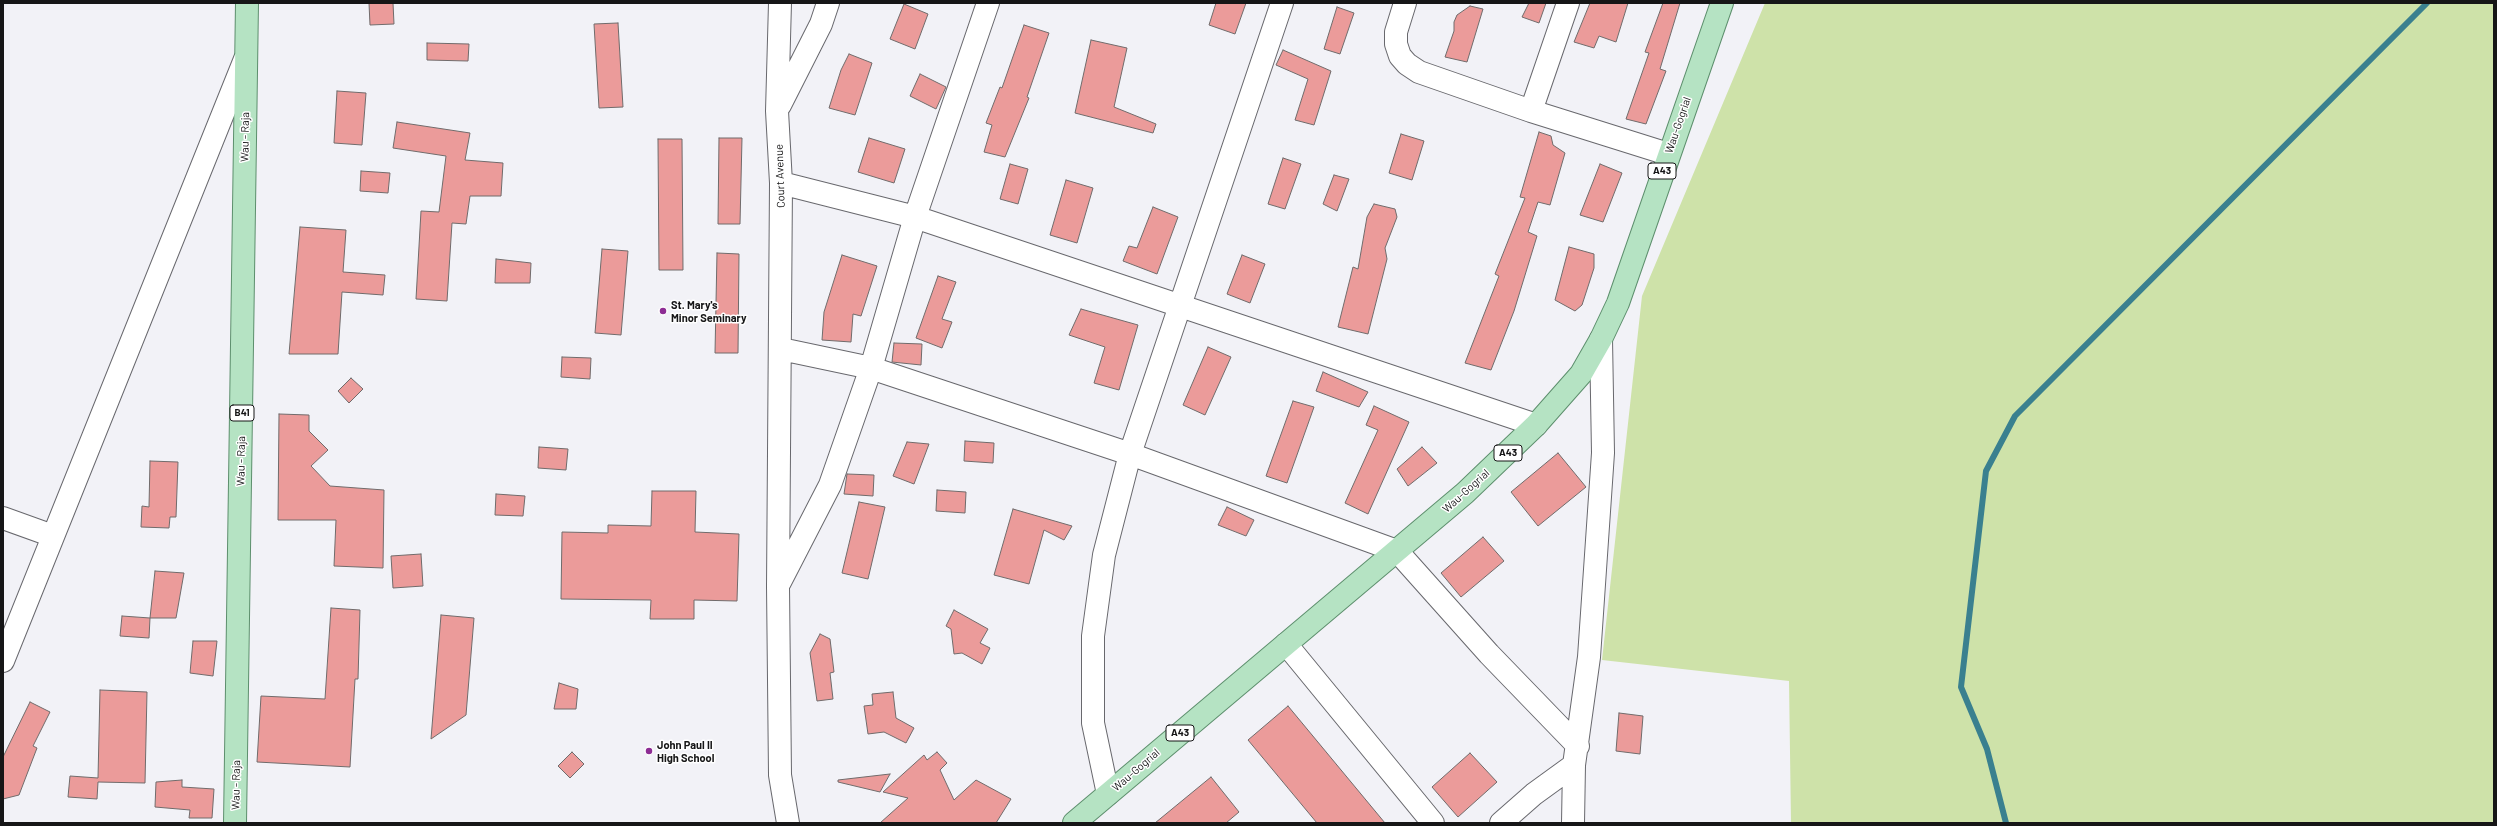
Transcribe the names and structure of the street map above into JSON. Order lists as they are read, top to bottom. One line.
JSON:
{"streets":{"main road":["Wau-Gogrial","Wau - Raja","A43","B41"],"street":["Court Avenue"]},"places":["St. Mary's Minor Seminary","John Paul II High School"]}
